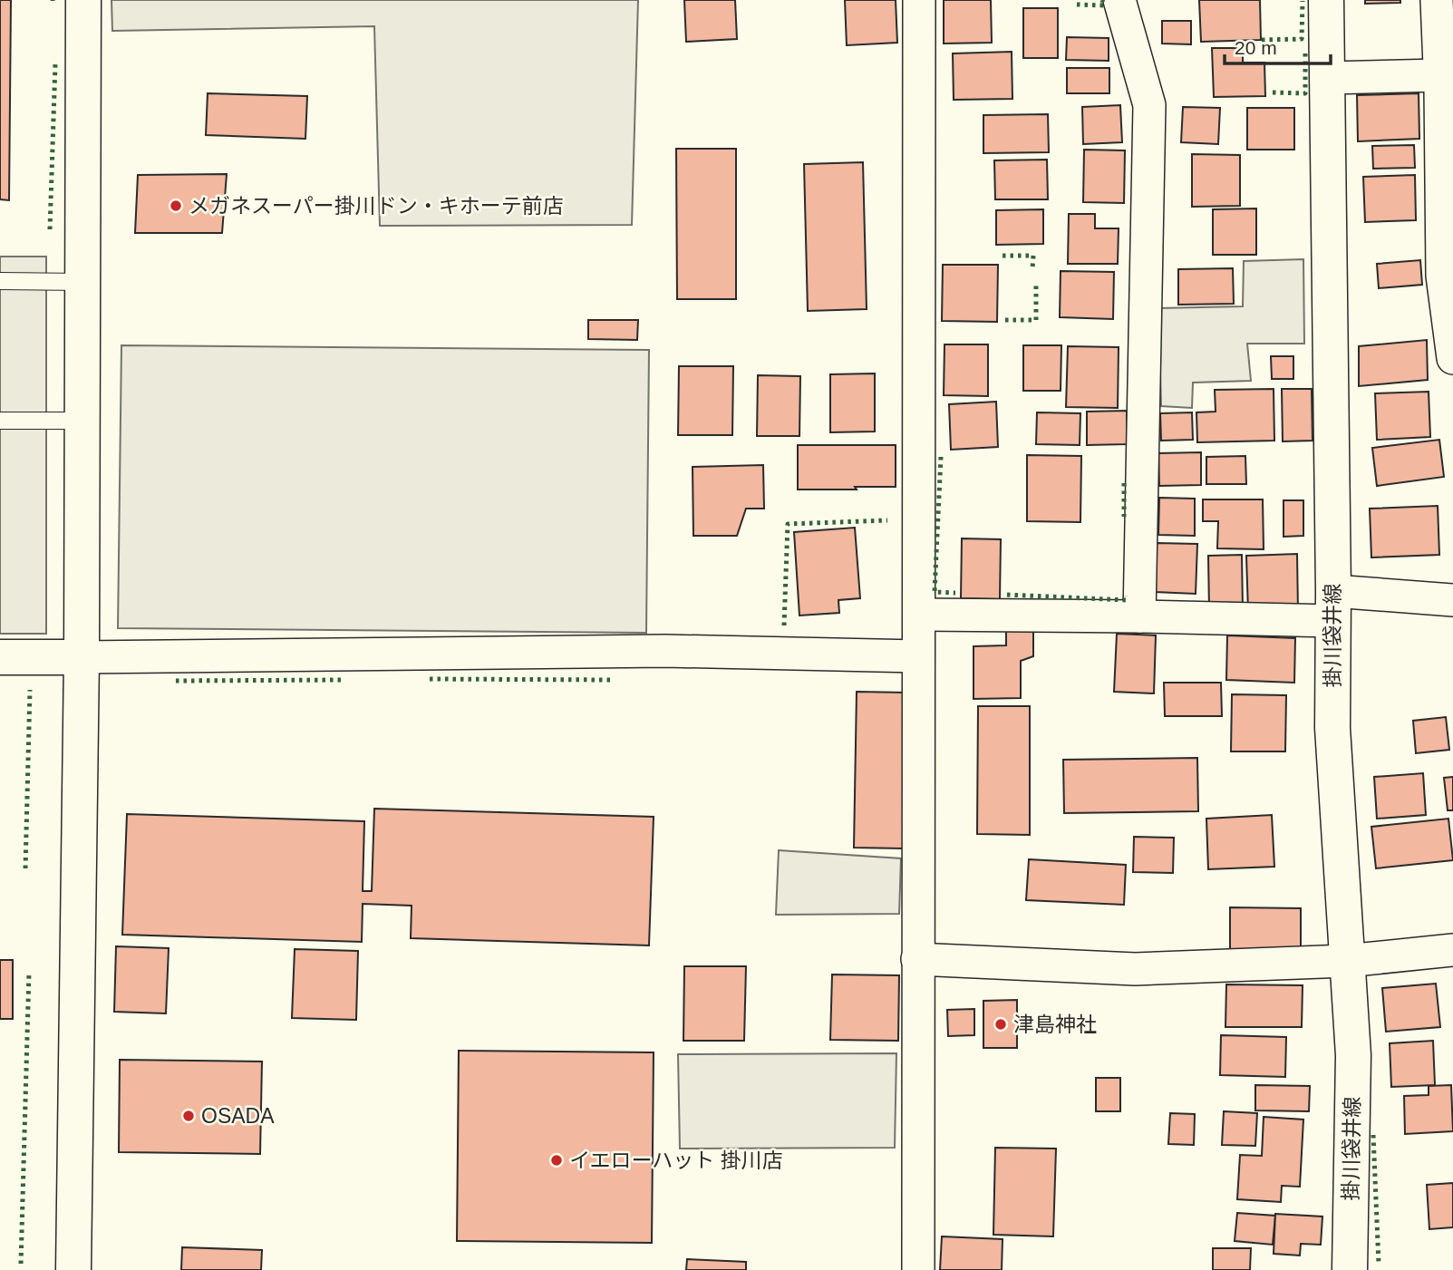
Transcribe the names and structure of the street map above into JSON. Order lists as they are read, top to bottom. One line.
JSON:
{"streets":{"street":["掛川袋井線"]},"places":["メガネスーパー掛川ドン・キホーテ前店","津島神社","OSADA","イエローハット 掛川店"],"scale_bar":"20 m"}
